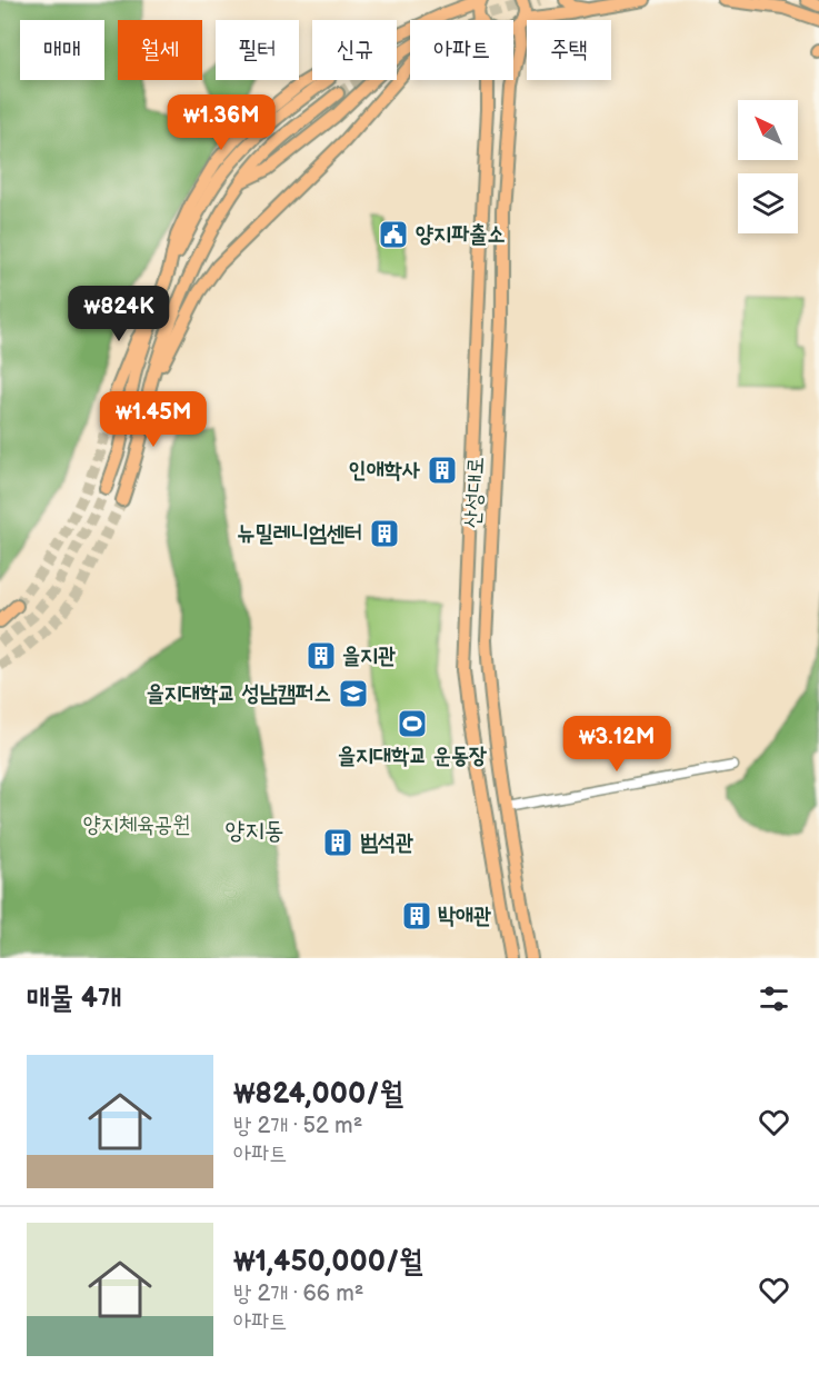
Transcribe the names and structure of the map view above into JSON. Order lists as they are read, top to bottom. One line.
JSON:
{"streets":{"main road":["산성대로"]},"districts":["양지동"],"parks":["양지체육공원"],"places":{"public building":["양지파출소"],"building":["인애학사","뉴밀레니엄센터","을지관","범석관","박애관"],"school or university":["을지대학교 성남캠퍼스"],"sports":["을지대학교 운동장"]},"north":"top left","page":{"chip":["매매","월세","필터","신규","아파트","주택"],"price":["₩1.36M","₩824K","₩1.45M","₩3.12M"],"heading":"매물 4개","list":[{"name":"₩824,000/월","note":"방 2개 · 52 m² · 아파트"},{"name":"₩1,450,000/월","note":"방 2개 · 66 m² · 아파트"}]}}
